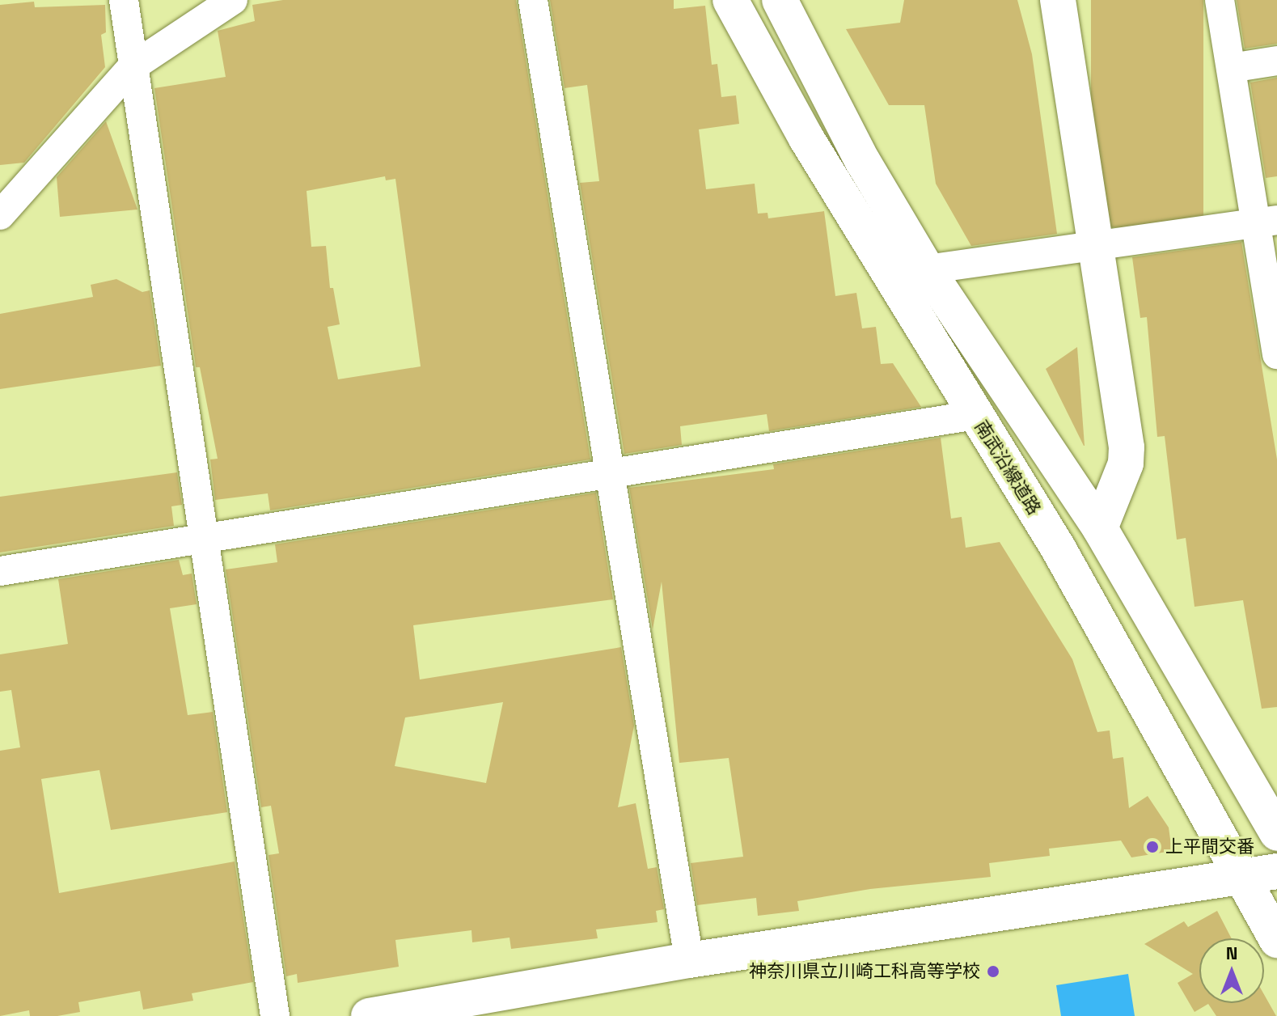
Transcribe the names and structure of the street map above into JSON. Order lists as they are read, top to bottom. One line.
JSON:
{"streets":{"street":["南武沿線道路"]},"places":["上平間交番","神奈川県立川崎工科高等学校"],"north":"top"}
